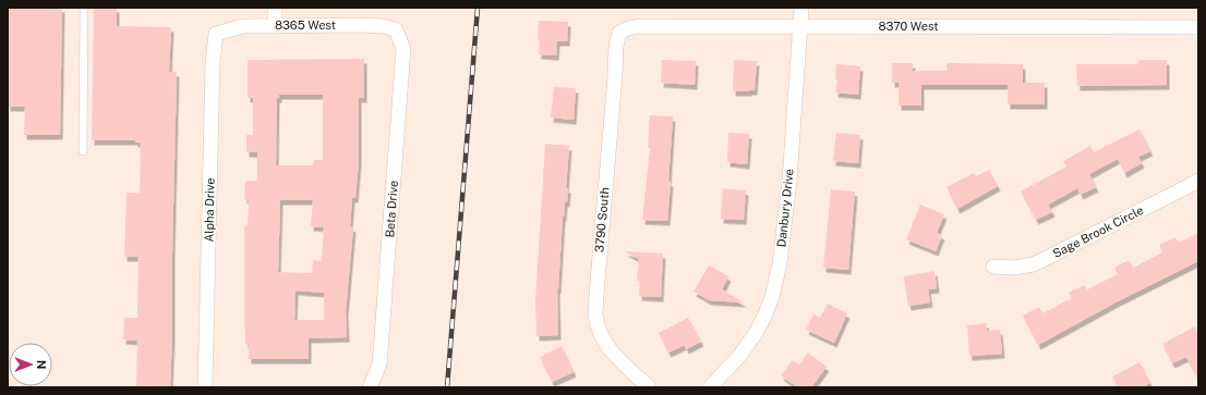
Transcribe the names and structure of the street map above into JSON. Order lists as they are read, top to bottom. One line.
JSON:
{"streets":{"street":["8365 West","8370 West","Danbury Drive","Beta Drive","Alpha Drive","3790 South","Sage Brook Circle"]},"crossings":[["8365 West","Beta Drive"],["8365 West","Alpha Drive"],["8370 West","Danbury Drive"],["8370 West","3790 South"]],"north":"right"}
